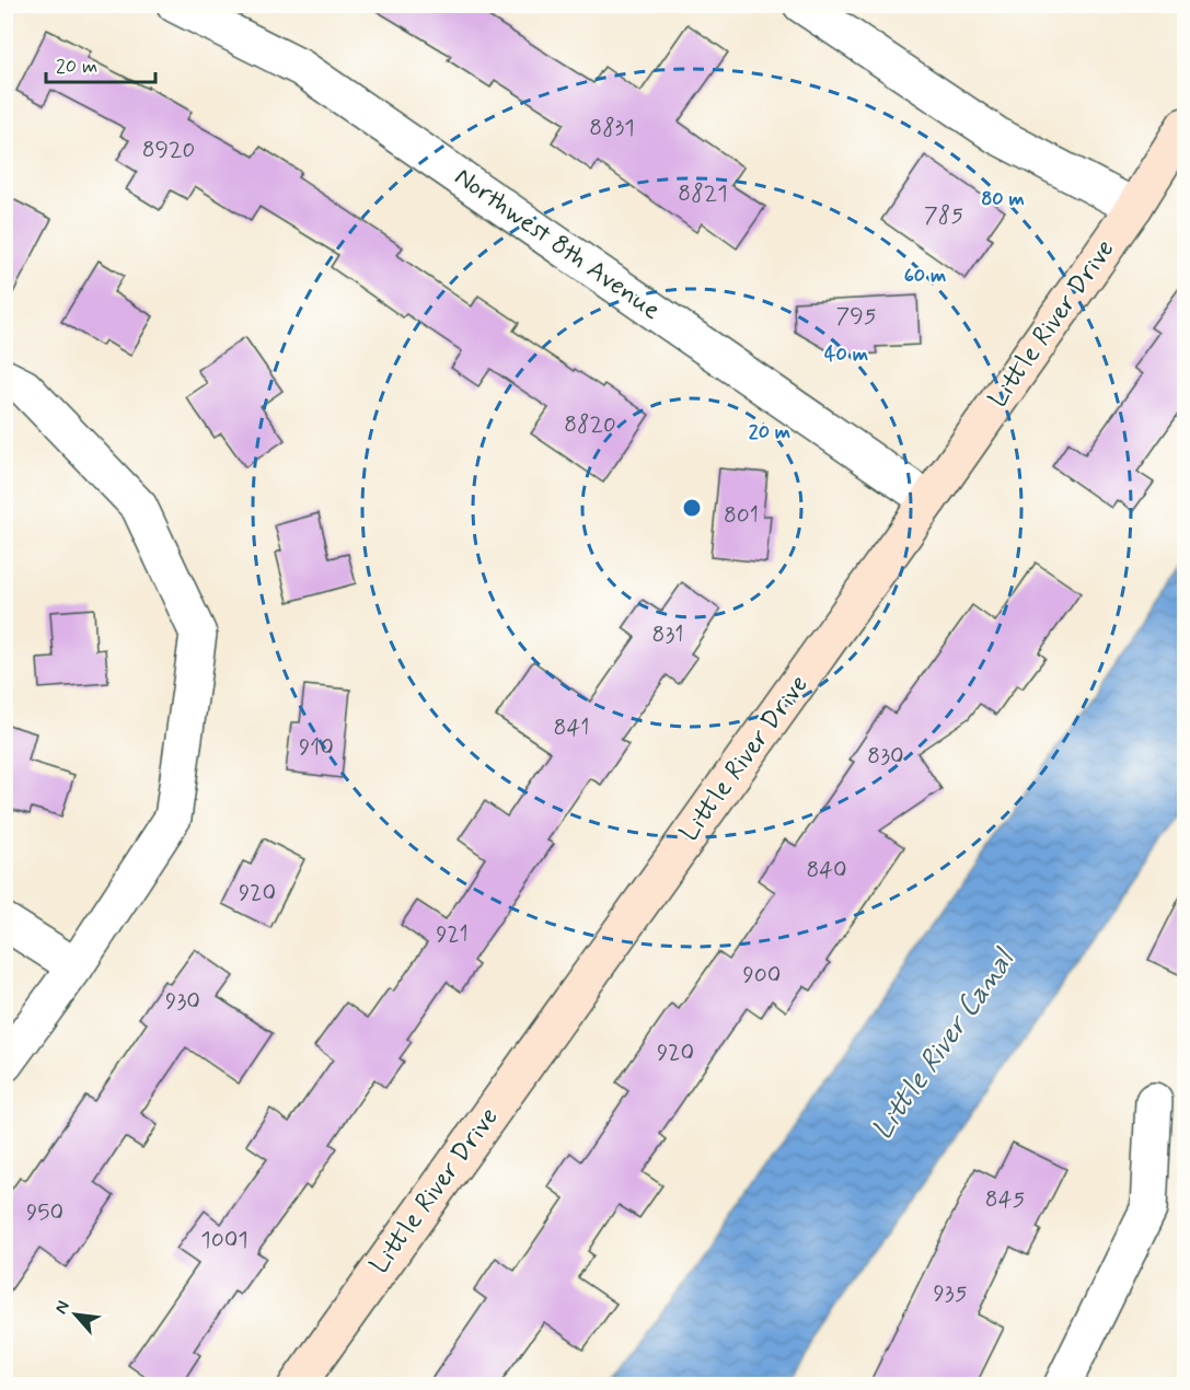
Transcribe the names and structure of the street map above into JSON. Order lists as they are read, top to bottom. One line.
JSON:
{"streets":{"street":["Northwest 8th Avenue","Little River Drive"]},"crossings":[["Northwest 8th Avenue","Little River Drive"]],"water":["Little River Canal"],"house_numbers":["8831","8920","8821","785","795","8820","801","831","841","910","830","840","920","921","900","930","920","845","950","1001","935"],"scale_bar":"20 m","north":"top left","rings":["80 m","60 m","40 m","20 m"]}
